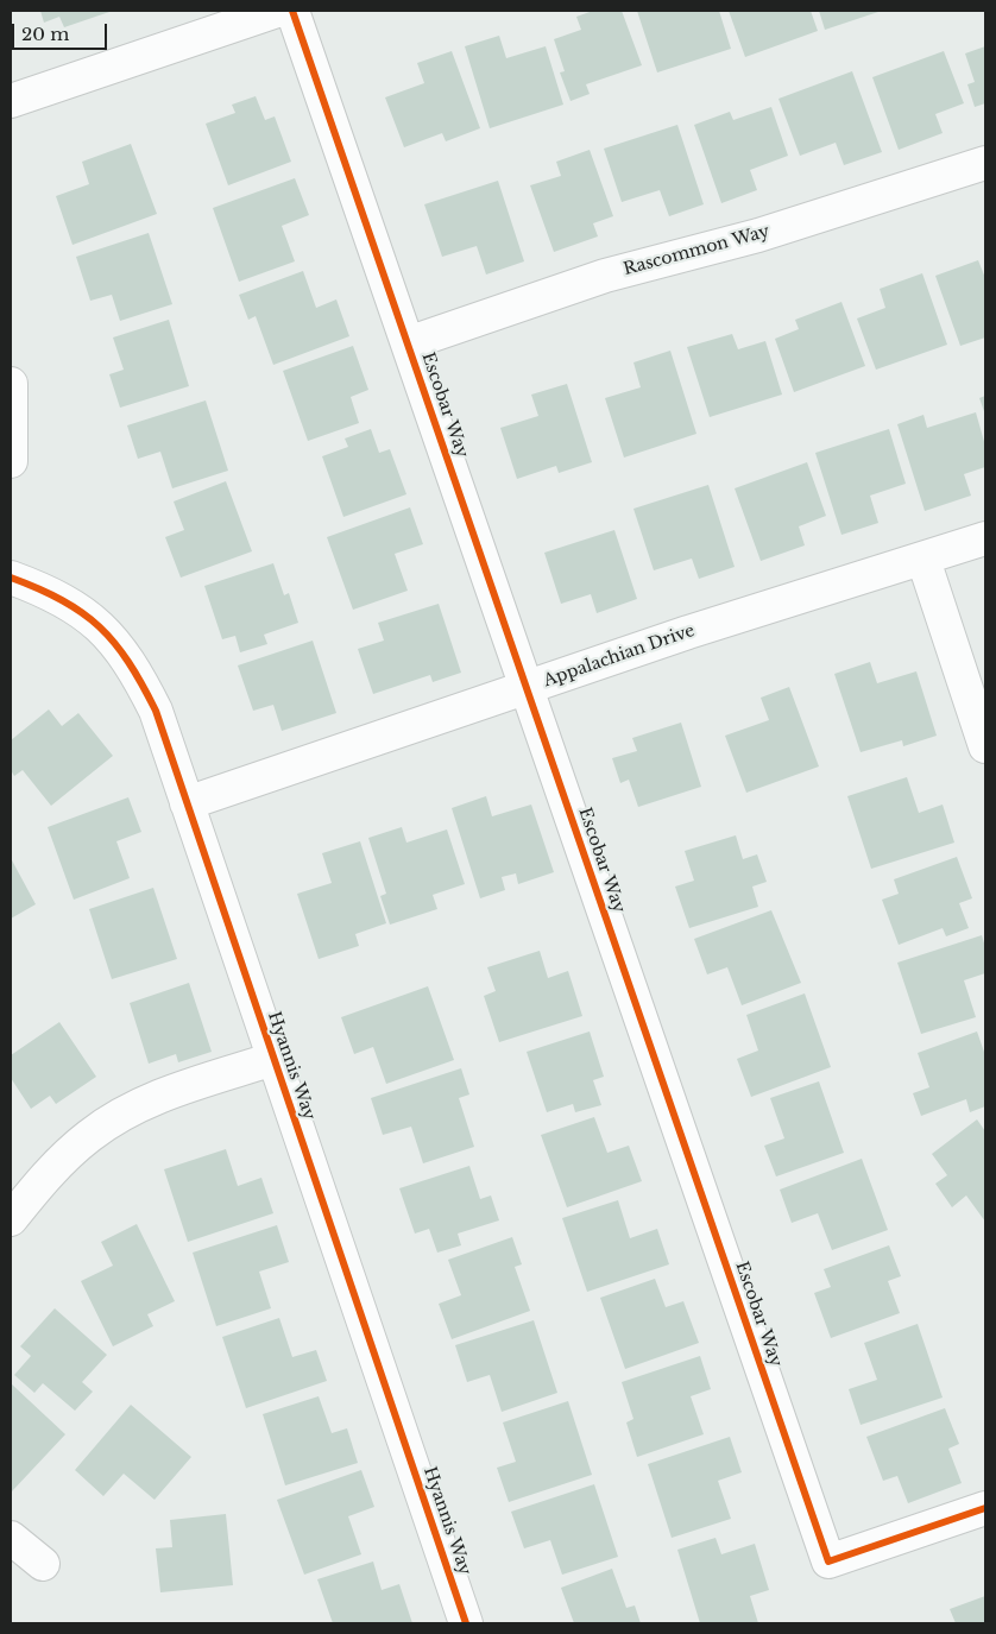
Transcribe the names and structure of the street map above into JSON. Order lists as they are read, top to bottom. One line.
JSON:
{"streets":{"street":["Rascommon Way","Escobar Way","Appalachian Drive","Hyannis Way"]},"crossings":[["Rascommon Way","Escobar Way"],["Escobar Way","Appalachian Drive"],["Appalachian Drive","Hyannis Way"]],"scale_bar":"20 m"}
